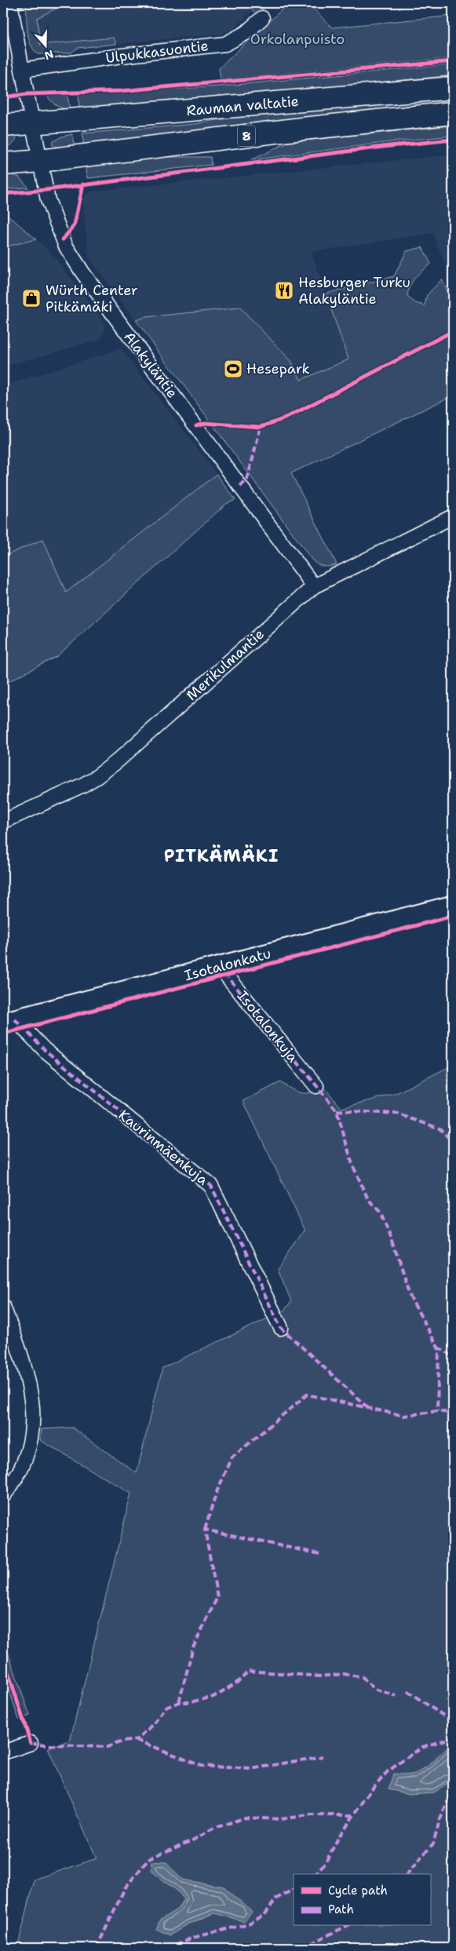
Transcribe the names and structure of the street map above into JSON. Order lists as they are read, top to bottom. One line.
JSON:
{"streets":{"highway":["Rauman valtatie","8"],"street":["Ulpukkasuontie","Alakyläntie","Merikulmantie","Isotalonkatu","Isotalonkuja","Kaurinmäenkuja"]},"crossings":[["Ulpukkasuontie","Alakyläntie"],["Rauman valtatie","8"],["Rauman valtatie","Alakyläntie"],["8","Alakyläntie"],["Alakyläntie","Merikulmantie"],["Isotalonkatu","Isotalonkuja"],["Isotalonkatu","Kaurinmäenkuja"]],"districts":["PITKÄMÄKI"],"parks":["Orkolanpuisto"],"places":{"restaurant":["Hesburger Turku Alakyläntie"],"shop":["Würth Center Pitkämäki"],"sports":["Hesepark"]},"legend":["Cycle path","Path"],"north":"bottom"}
